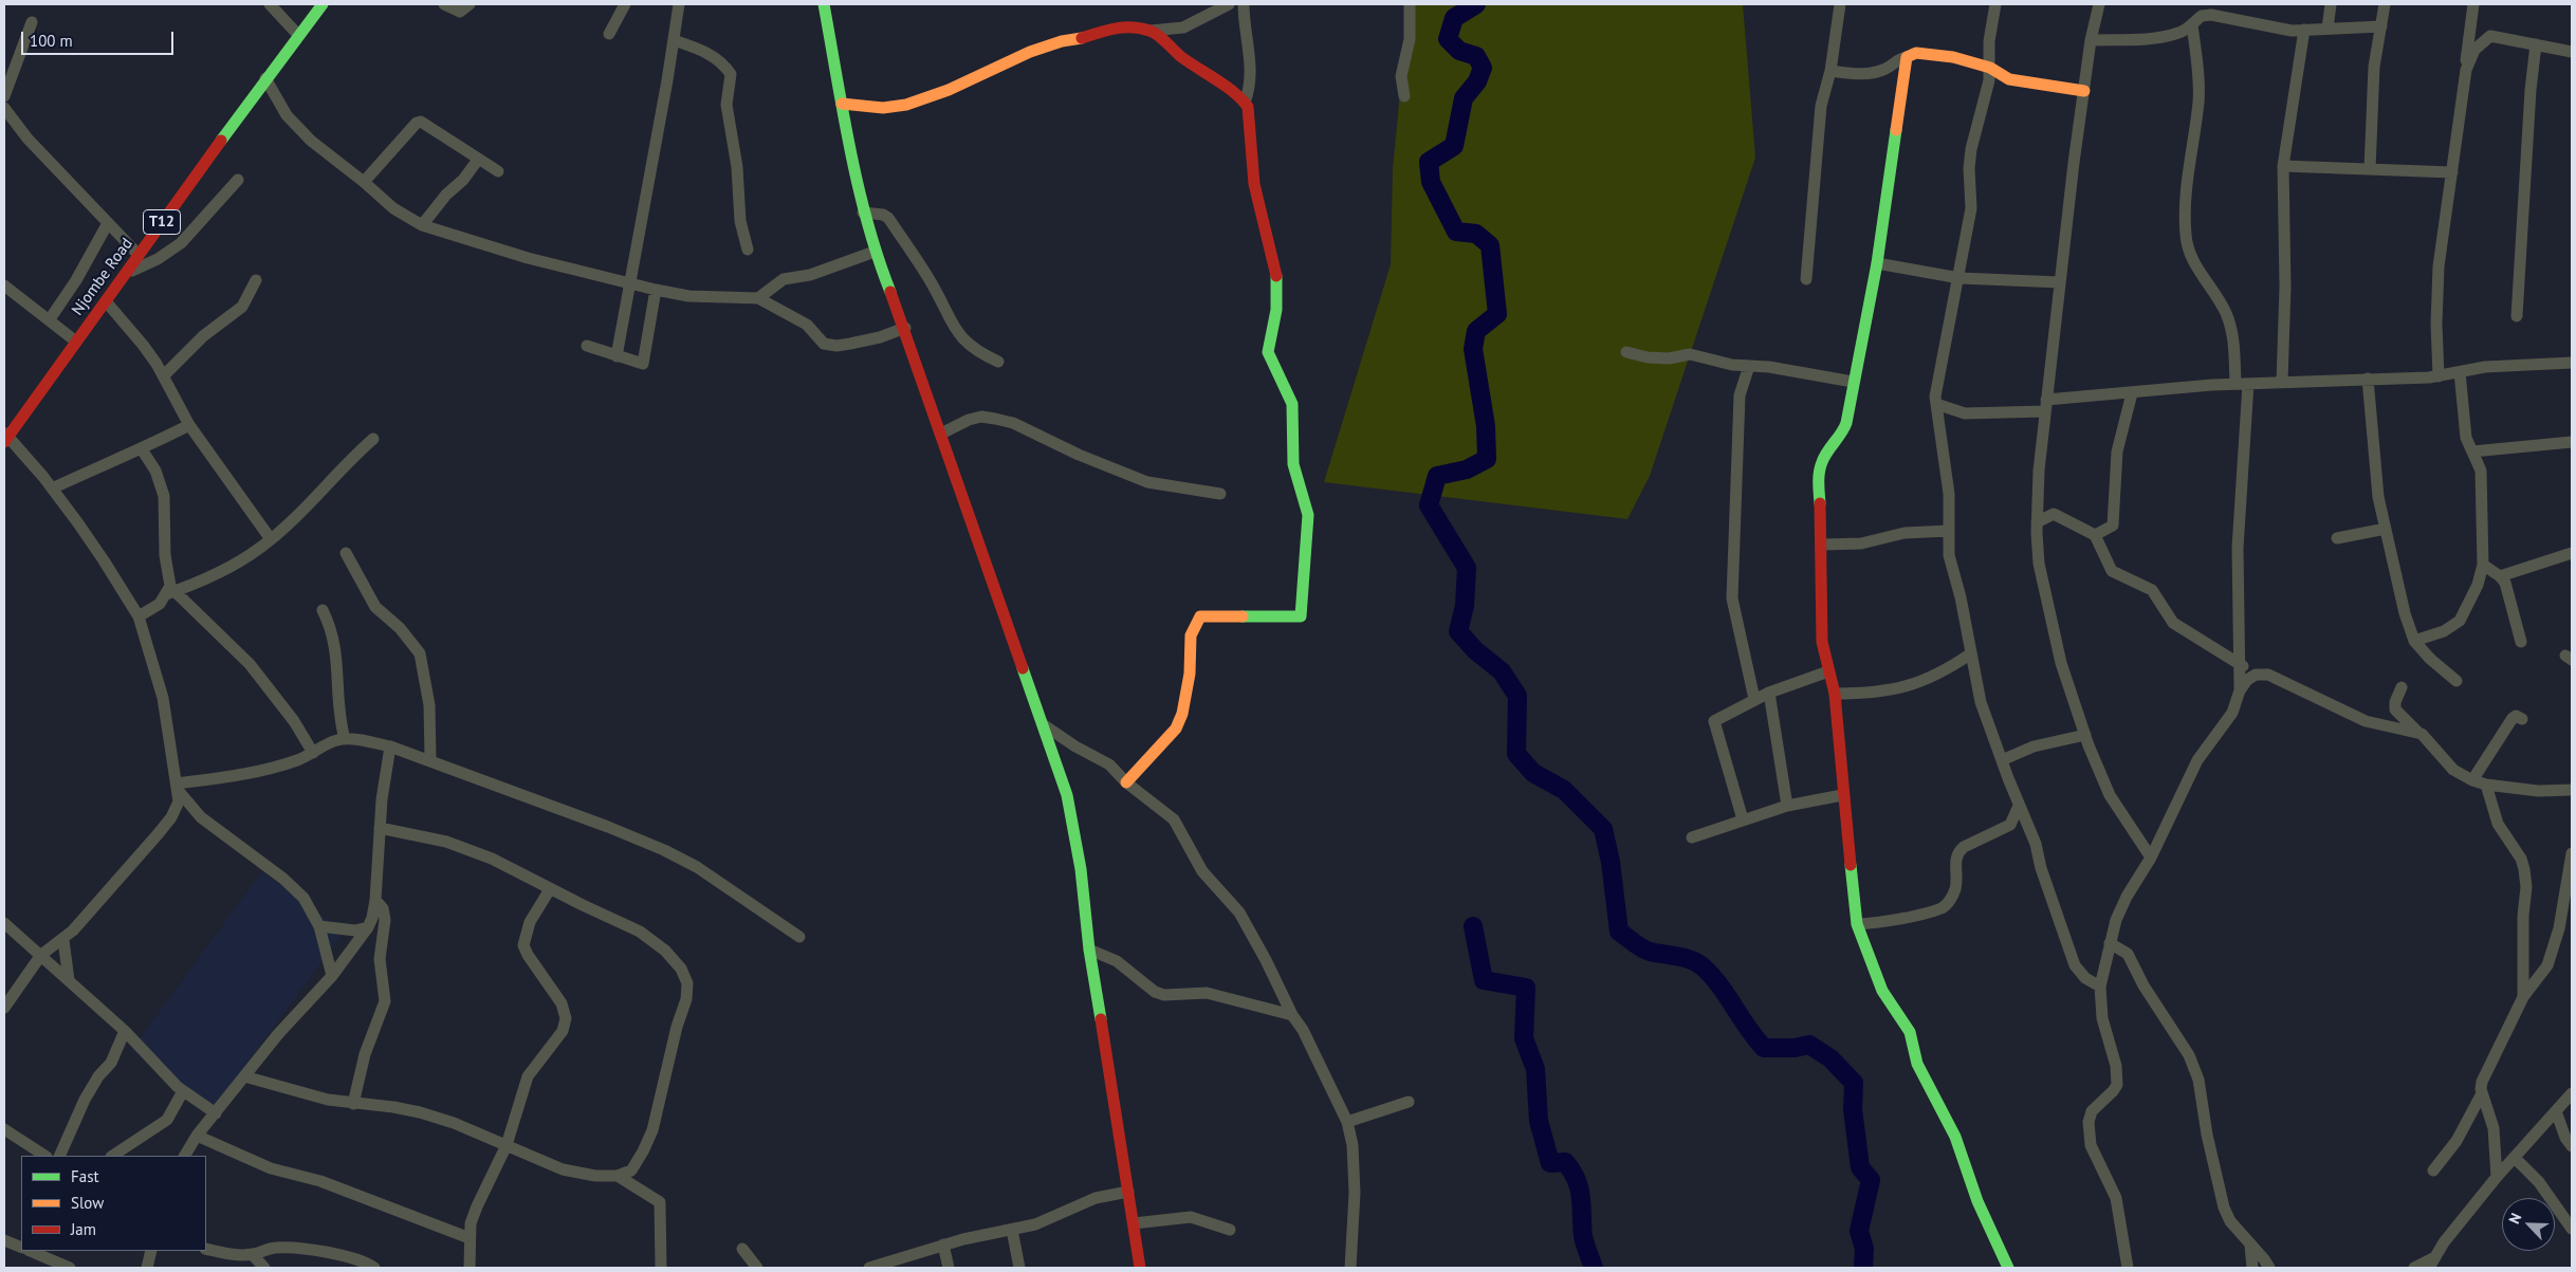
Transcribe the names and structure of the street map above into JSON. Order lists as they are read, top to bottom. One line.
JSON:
{"streets":{"main road":["T12","Njombe Road"]},"legend":["Fast","Slow","Jam"],"scale_bar":"100 m","north":"top left"}
